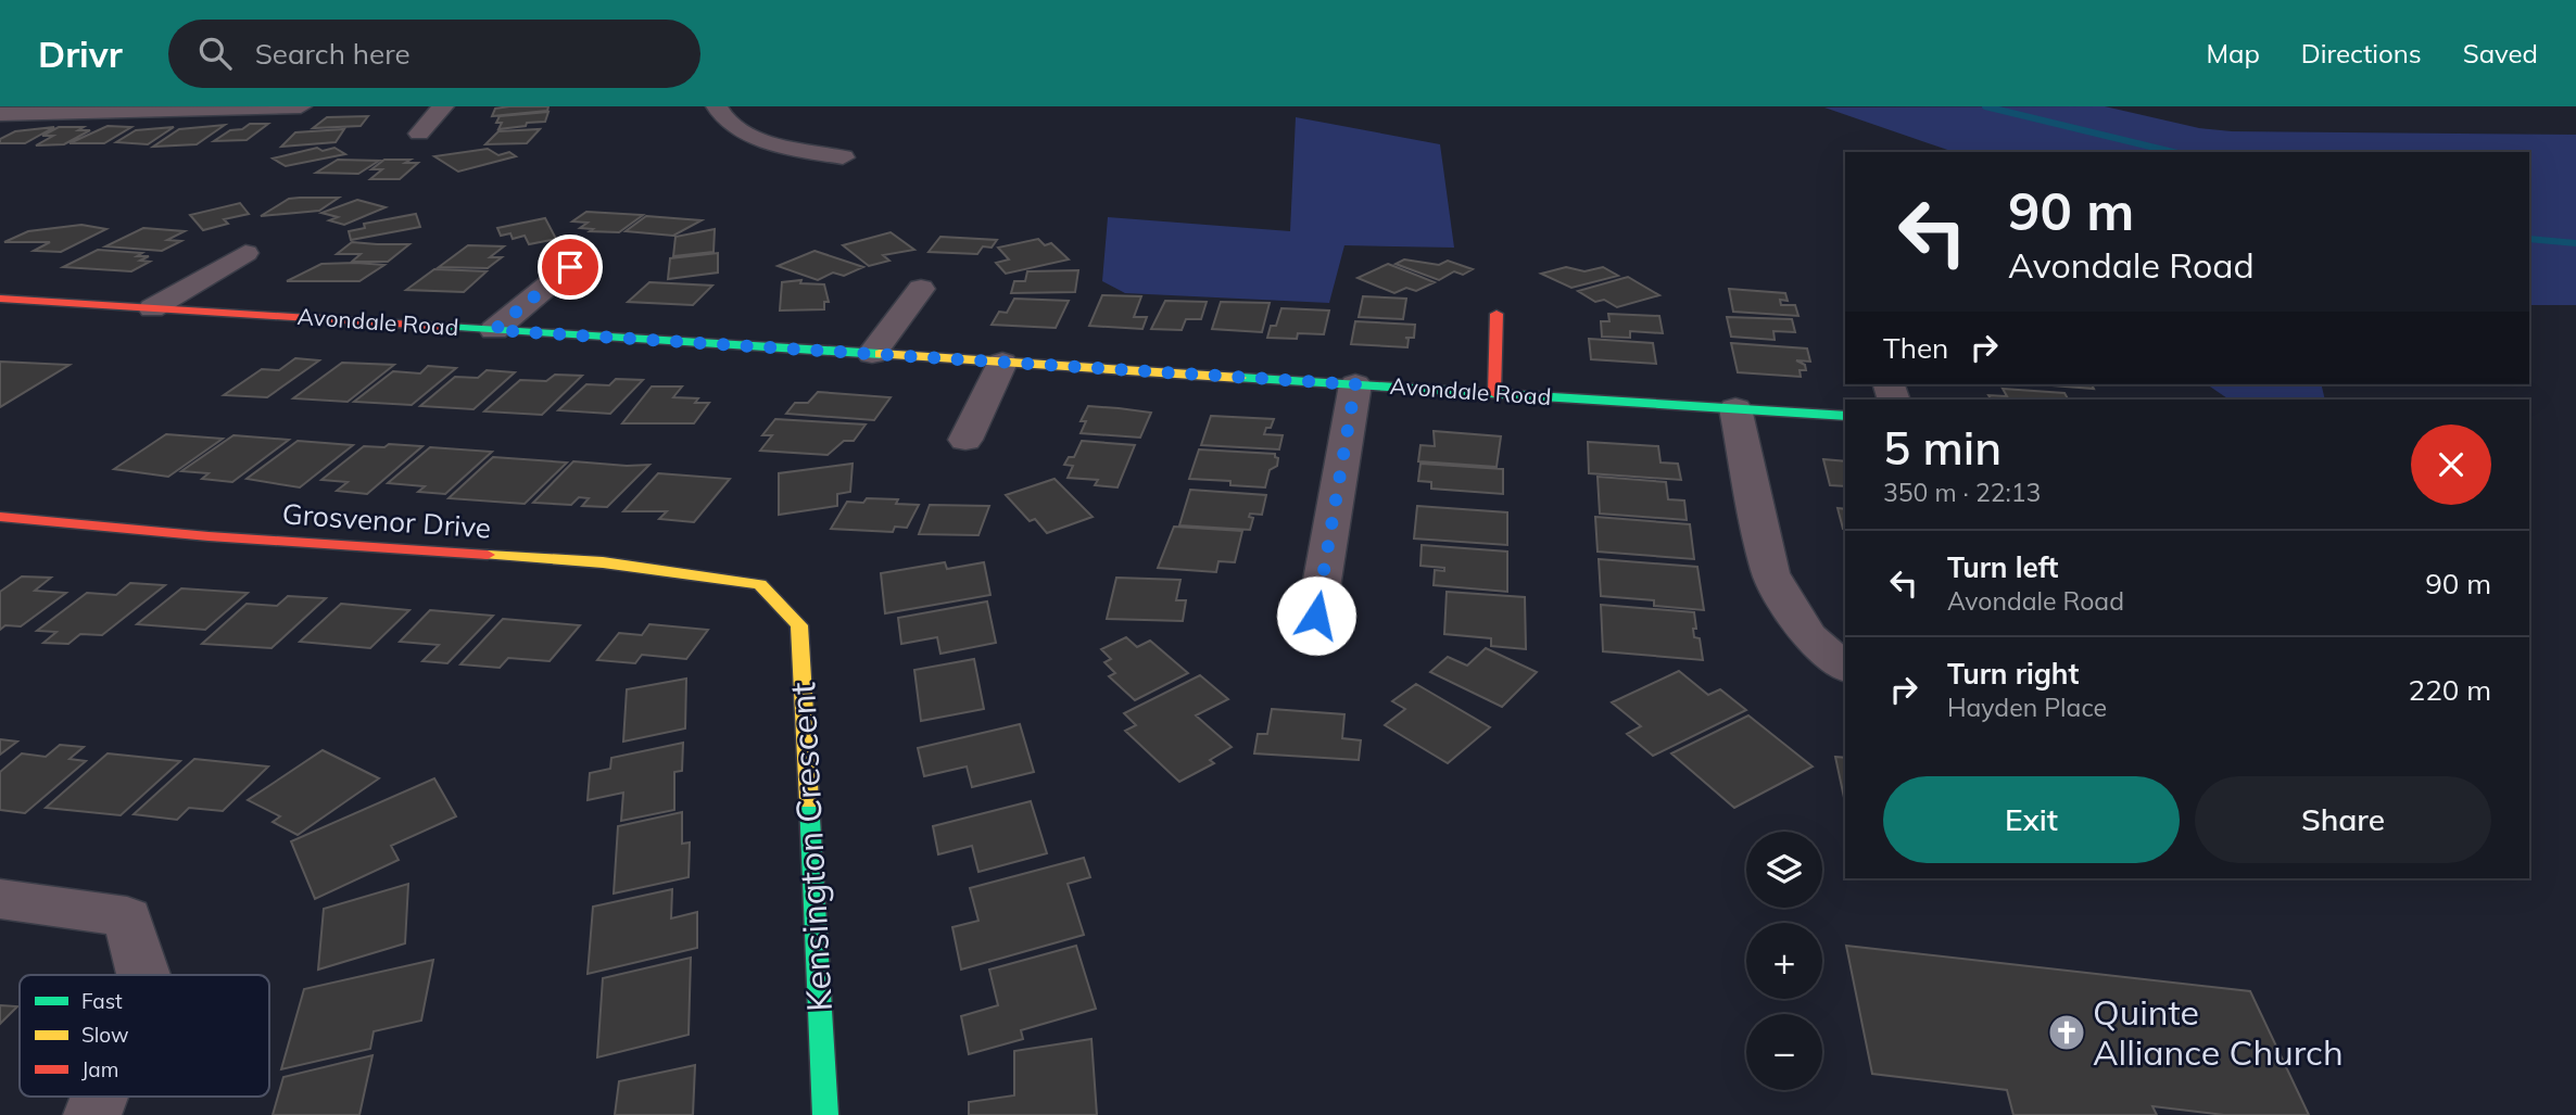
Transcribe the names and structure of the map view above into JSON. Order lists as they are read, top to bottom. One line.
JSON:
{"streets":{"street":["Avondale Road","Grosvenor Drive","Kensington Crescent"]},"crossings":[["Grosvenor Drive","Kensington Crescent"]],"places":{"church":["Quinte Alliance Church"]},"legend":["Fast","Slow","Jam"],"page":{"header":"Drivr","search":"Search here","nav":["Map","Directions","Saved"],"turn":["90 m","Avondale Road"],"then":"Then","heading":["5 min","350 m · 22:13"],"list":[{"name":"Turn left","note":"Avondale Road","value":"90 m"},{"name":"Turn right","note":"Hayden Place","value":"220 m"}],"buttons":["Exit","Share"],"map_buttons":["+","−"]}}
